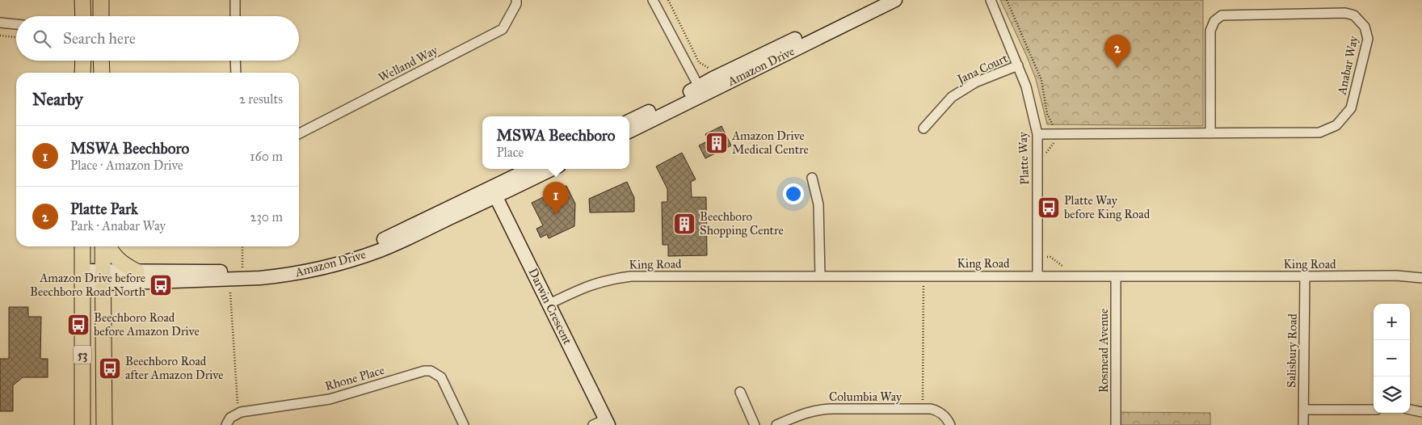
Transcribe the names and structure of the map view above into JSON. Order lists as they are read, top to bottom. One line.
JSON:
{"streets":{"main road":["53"],"street":["Welland Way","Anabar Way","Amazon Drive","Jana Court","Platte Way","King Road","Darwin Crescent","Rosmead Avenue","Salisbury Road","Rhone Place","Columbia Way"]},"crossings":[["Anabar Way","Platte Way"],["Amazon Drive","Darwin Crescent"],["Amazon Drive","53"],["Jana Court","Platte Way"],["Platte Way","King Road"],["King Road","Darwin Crescent"],["King Road","Rosmead Avenue"],["King Road","Salisbury Road"]],"places":{"building":["Amazon Drive Medical Centre","Beechboro Shopping Centre"],"bus stop":["Platte Way before King Road","Amazon Drive before Beechboro Road North","Beechboro Road before Amazon Drive","Beechboro Road after Amazon Drive"]},"page":{"search":"Search here","pins":["2","1"],"heading":["Nearby","2 results"],"popup":["MSWA Beechboro","Place"],"list":[{"mark":"1","name":"MSWA Beechboro","note":"Place · Amazon Drive","value":"160 m"},{"mark":"2","name":"Platte Park","note":"Park · Anabar Way","value":"230 m"}],"map_buttons":["+","−"]}}
